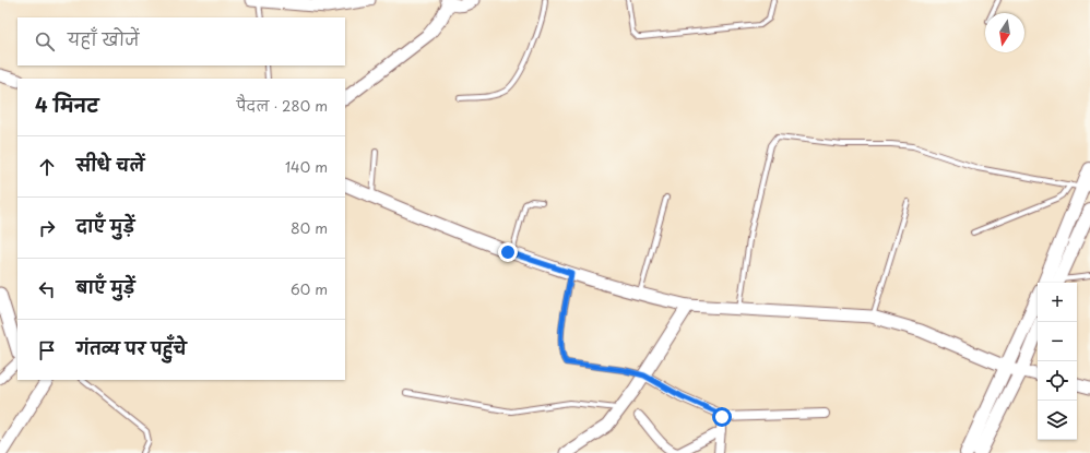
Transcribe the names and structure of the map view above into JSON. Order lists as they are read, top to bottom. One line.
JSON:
{"north":"bottom","page":{"search":"यहाँ खोजें","heading":["4 मिनट","पैदल · 280 m"],"list":[["सीधे चलें","140 m"],["दाएँ मुड़ें","80 m"],["बाएँ मुड़ें","60 m"],"गंतव्य पर पहुँचे"],"map_buttons":["+","−"]}}
